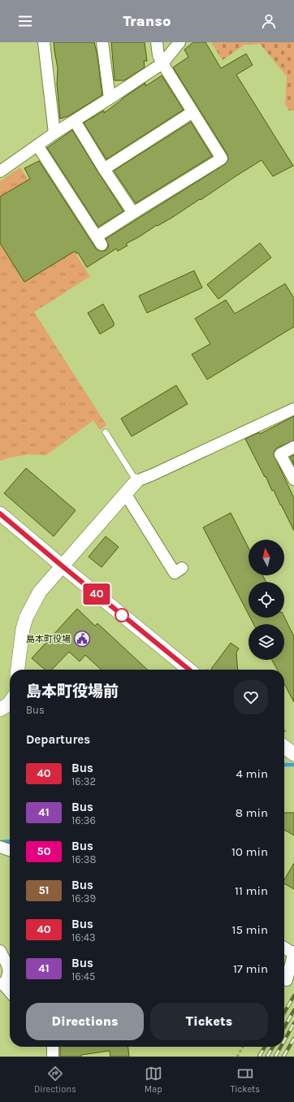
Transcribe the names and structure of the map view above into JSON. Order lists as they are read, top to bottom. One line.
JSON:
{"places":{"public building":["島本町役場"]},"lines":["bus line 40"],"north":"top","page":{"header":"Transo","on_map":"40","heading":[["島本町役場前","Bus"],"Departures"],"list":[{"mark":"40","name":"Bus","note":"16:32","value":"4 min"},{"mark":"41","name":"Bus","note":"16:36","value":"8 min"},{"mark":"50","name":"Bus","note":"16:38","value":"10 min"},{"mark":"51","name":"Bus","note":"16:39","value":"11 min"},{"mark":"40","name":"Bus","note":"16:43","value":"15 min"},{"mark":"41","name":"Bus","note":"16:45","value":"17 min"}],"buttons":["Directions","Tickets"],"tabs":["Directions","Map","Tickets"]}}
